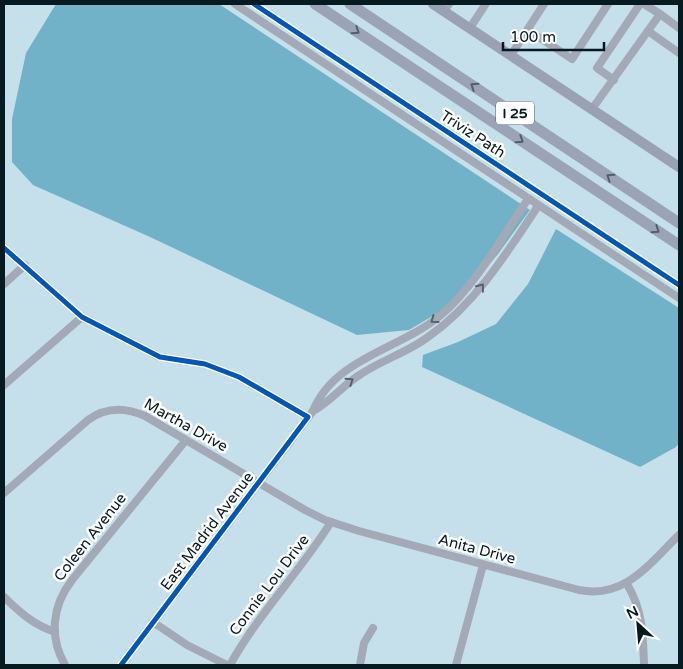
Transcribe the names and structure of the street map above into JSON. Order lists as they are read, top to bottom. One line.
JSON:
{"streets":{"highway":["I 25"],"street":["Martha Drive","East Madrid Avenue","Coleen Avenue","Anita Drive","Connie Lou Drive"],"cycle path":["Triviz Path"]},"crossings":[["Martha Drive","East Madrid Avenue"],["Martha Drive","Coleen Avenue"],["Martha Drive","Anita Drive"],["East Madrid Avenue","Anita Drive"],["Anita Drive","Connie Lou Drive"]],"scale_bar":"100 m","north":"top left"}
